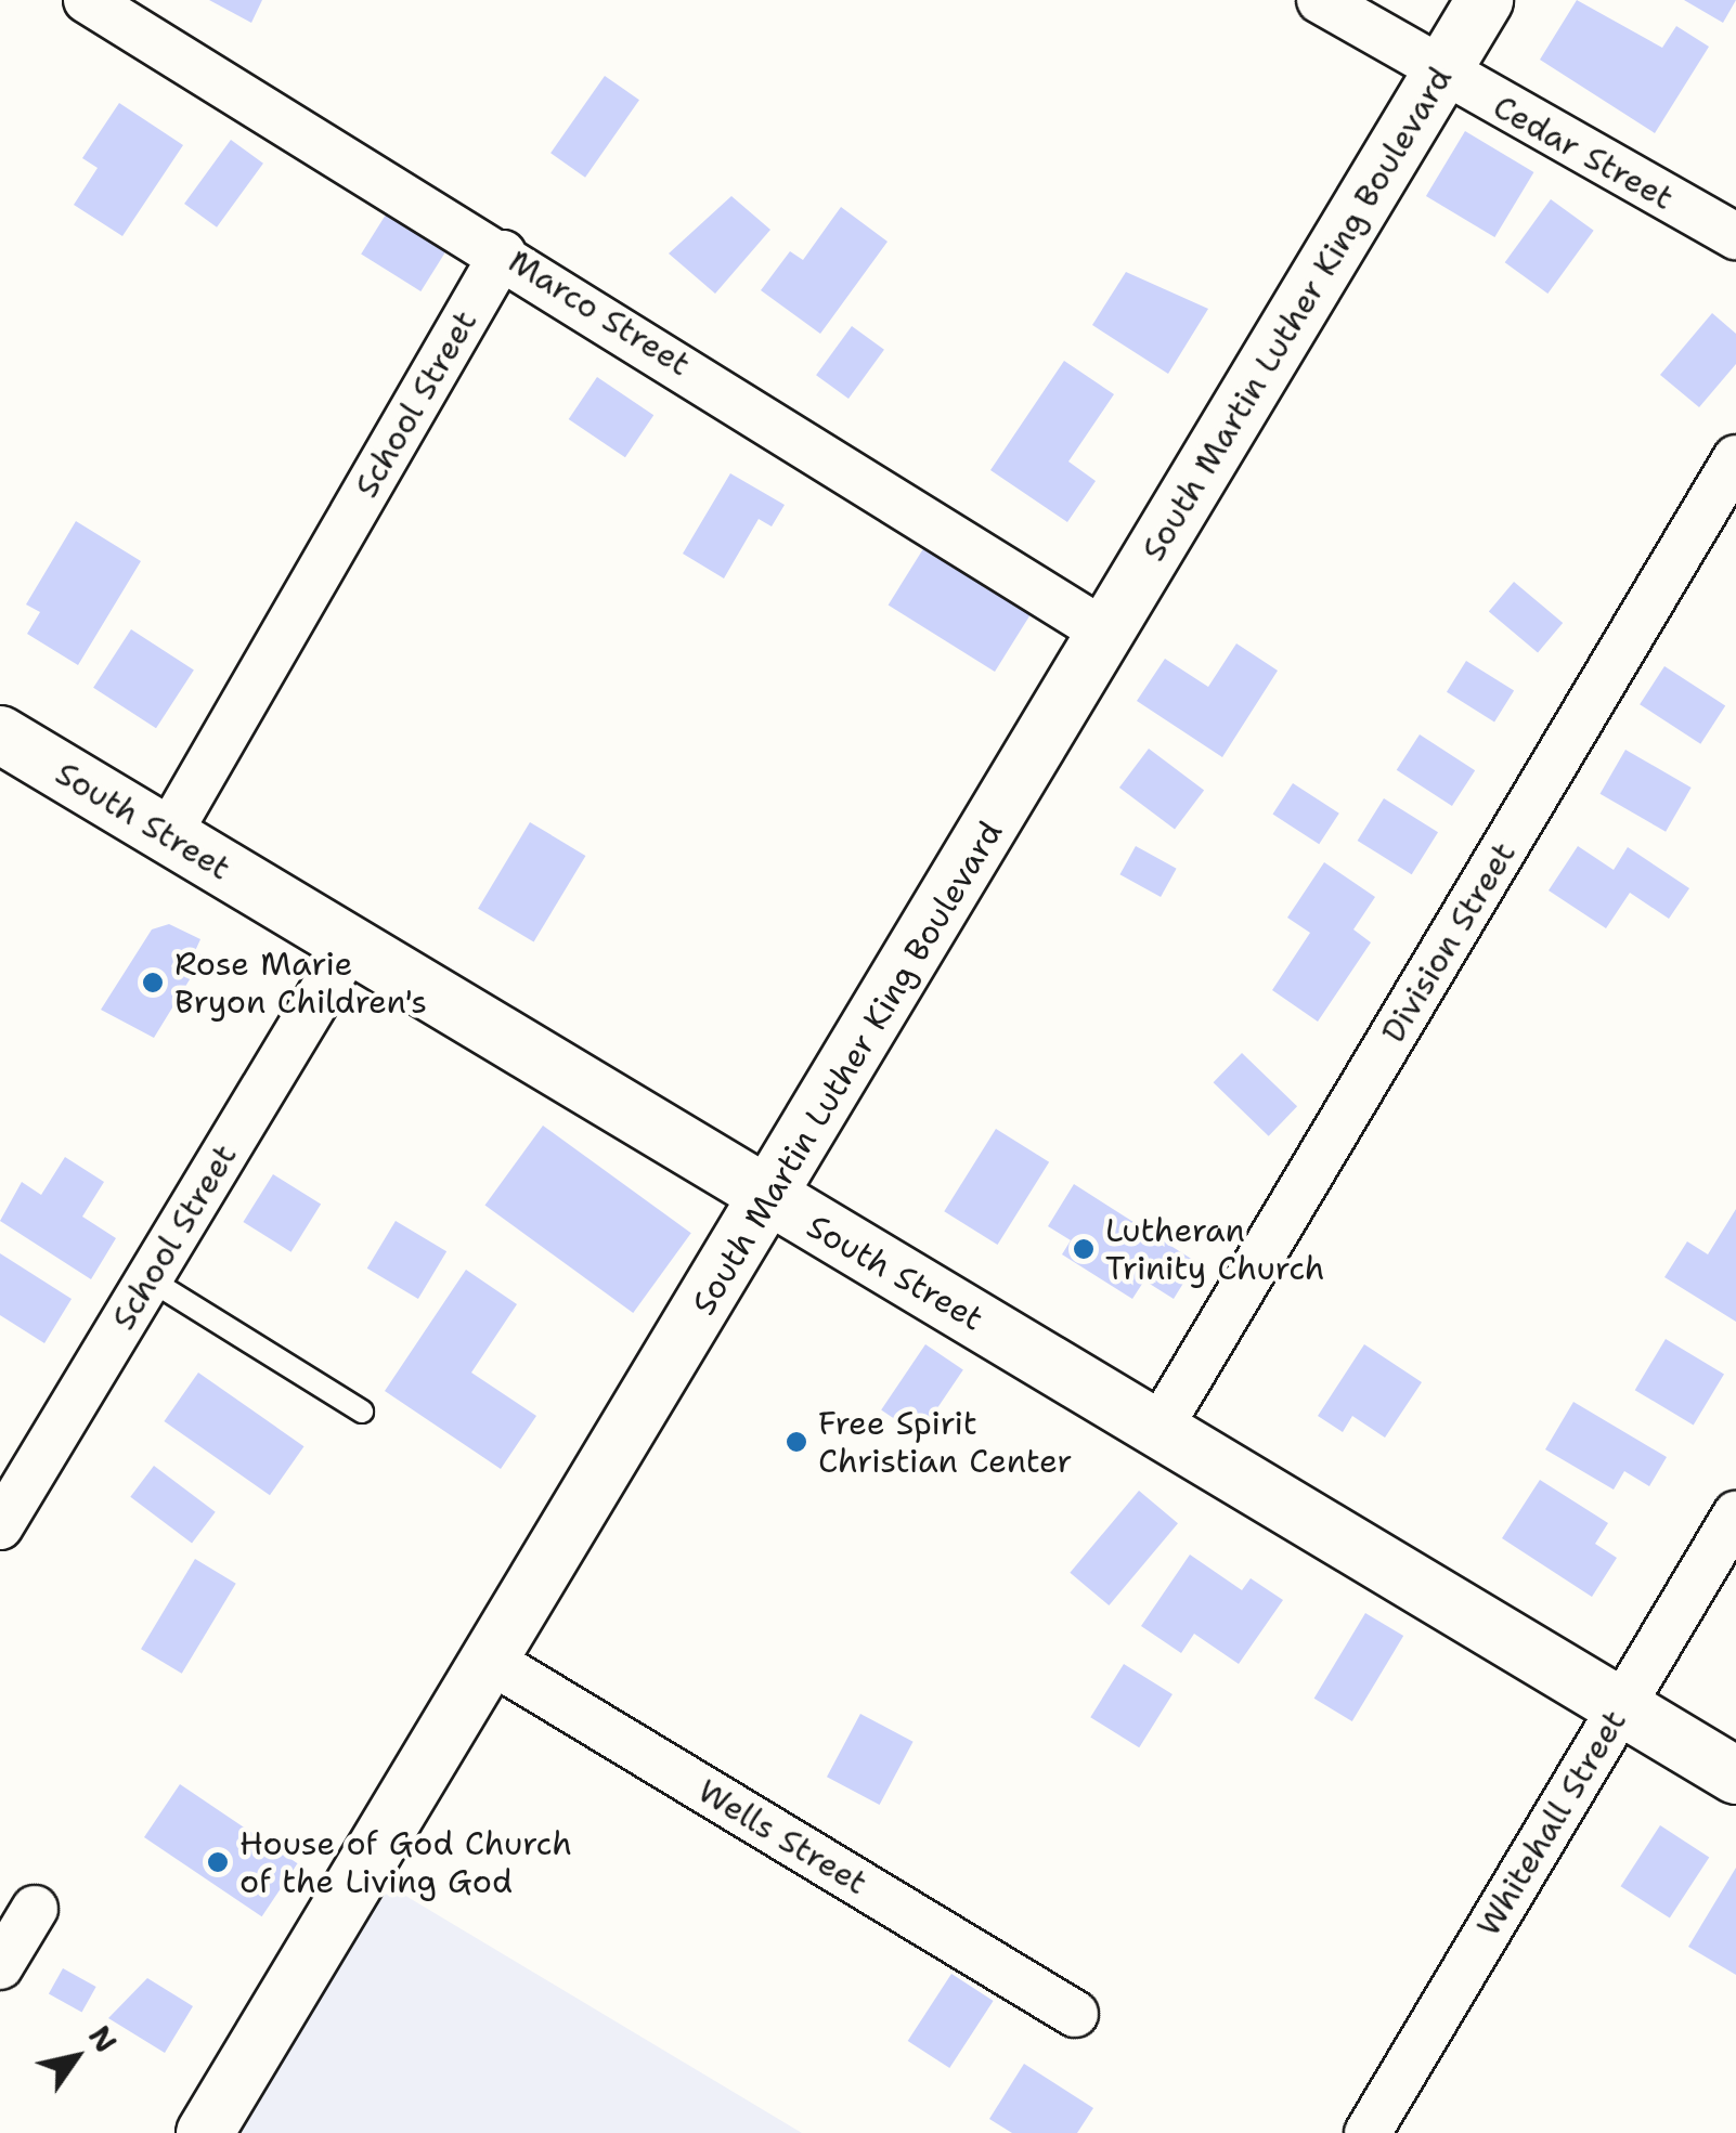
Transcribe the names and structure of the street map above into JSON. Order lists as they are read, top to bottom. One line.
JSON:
{"streets":{"street":["Cedar Street","Marco Street","South Martin Luther King Boulevard","School Street","South Street","Division Street","Whitehall Street","Wells Street"]},"crossings":[["Cedar Street","South Martin Luther King Boulevard"],["Marco Street","South Martin Luther King Boulevard"],["Marco Street","School Street"],["South Martin Luther King Boulevard","South Street"],["South Martin Luther King Boulevard","Wells Street"],["School Street","South Street"],["South Street","Division Street"],["South Street","Whitehall Street"]],"places":["Rose Marie Bryon Children's","Lutheran Trinity Church","Free Spirit Christian Center","House of God Church of the Living God"],"north":"top right"}
